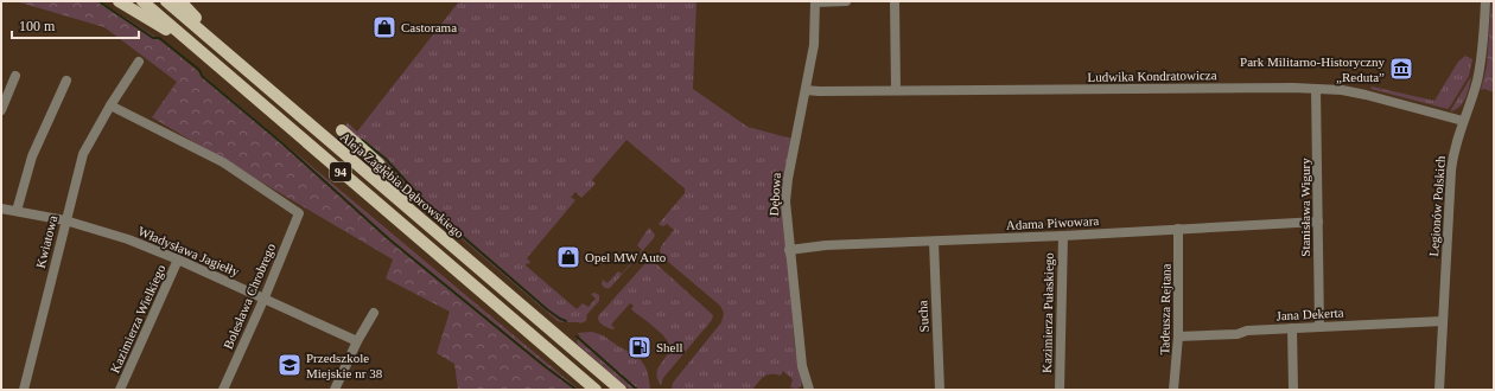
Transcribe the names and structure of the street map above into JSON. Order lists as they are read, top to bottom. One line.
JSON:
{"streets":{"main road":["94","Aleja Zagłębia Dąbrowskiego"],"street":["Ludwika Kondratowicza","Dębowa","Legionów Polskich","Stanisława Wigury","Adama Piwowara","Kwiatowa","Władysława Jagiełły","Bolesława Chrobrego","Tadeusza Rejtana","Kazimierza Pułaskiego","Jana Dekerta","Sucha","Kazimierza Wielkiego"]},"crossings":[["Ludwika Kondratowicza","Dębowa"],["Ludwika Kondratowicza","Legionów Polskich"],["Ludwika Kondratowicza","Stanisława Wigury"],["Dębowa","Adama Piwowara"],["Legionów Polskich","Jana Dekerta"],["Stanisława Wigury","Adama Piwowara"],["Stanisława Wigury","Jana Dekerta"],["Adama Piwowara","Tadeusza Rejtana"],["Adama Piwowara","Kazimierza Pułaskiego"],["Adama Piwowara","Sucha"],["Kwiatowa","Władysława Jagiełły"],["Kwiatowa","Bolesława Chrobrego"],["Władysława Jagiełły","Bolesława Chrobrego"],["Władysława Jagiełły","Kazimierza Wielkiego"],["Tadeusza Rejtana","Jana Dekerta"]],"places":{"shop":["Castorama","Opel MW Auto"],"museum":["Park Militarno-Historyczny „Reduta”"],"fuel station":["Shell"],"school or university":["Przedszkole Miejskie nr 38"]},"scale_bar":"100 m"}
